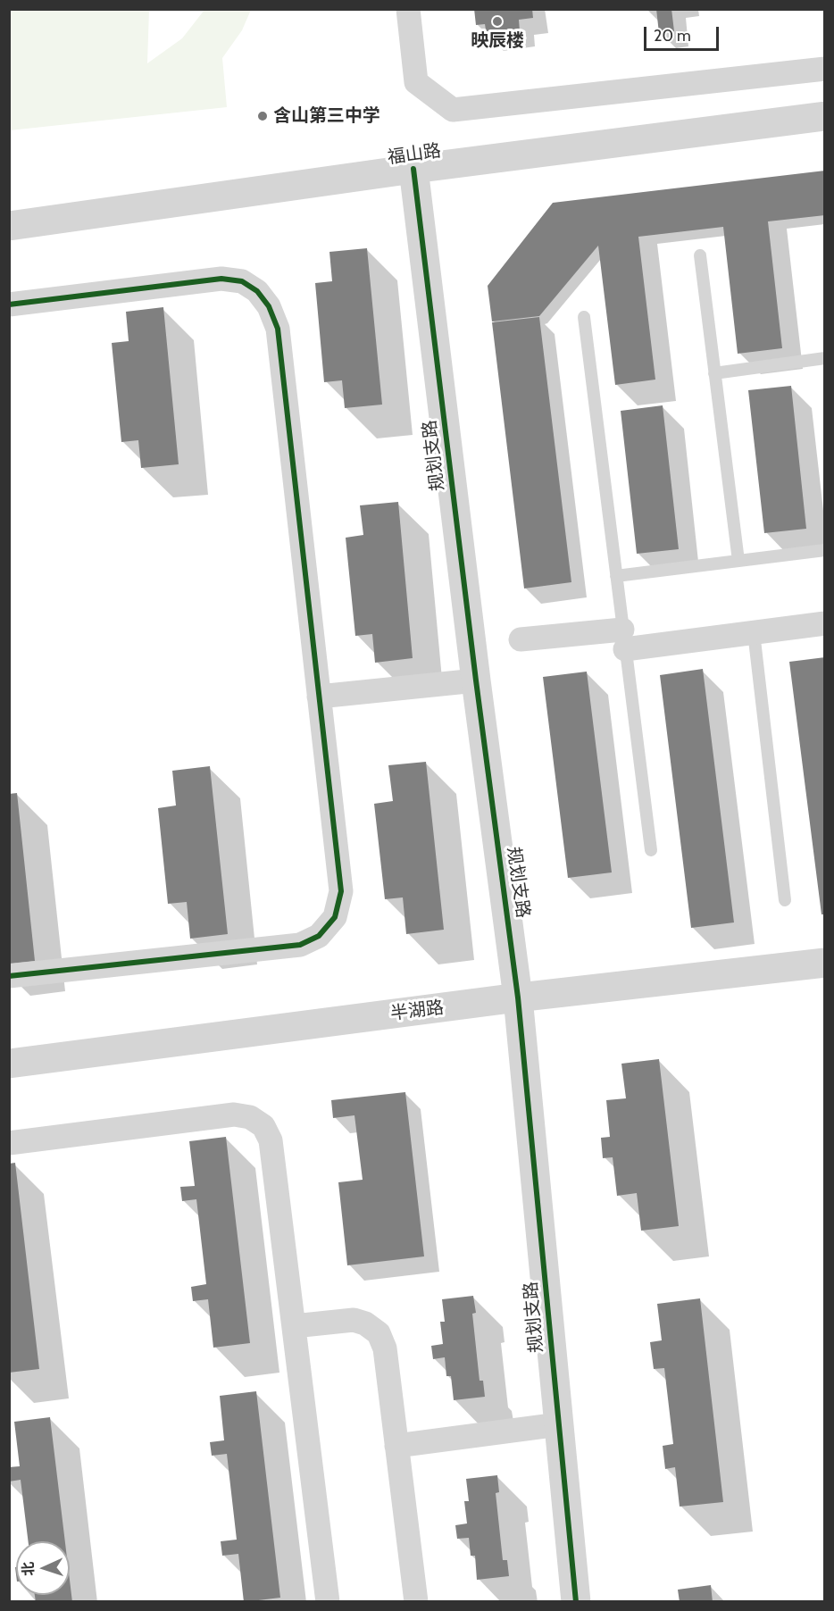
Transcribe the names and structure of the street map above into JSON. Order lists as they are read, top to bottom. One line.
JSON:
{"streets":{"street":["福山路","规划支路","半湖路"]},"crossings":[["福山路","规划支路"],["规划支路","半湖路"]],"places":["映辰楼","含山第三中学"],"scale_bar":"20 m","north":"left"}
